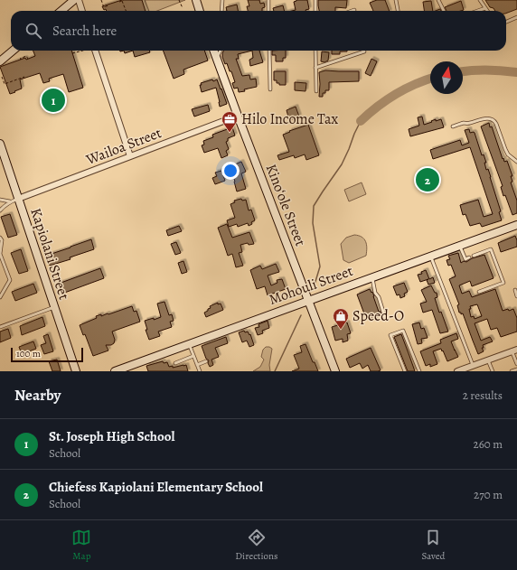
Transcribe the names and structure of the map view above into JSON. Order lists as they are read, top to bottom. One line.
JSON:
{"streets":{"street":["Wailoa Street","Kinoʻole Street","Kapiolani Street","Mohouli Street"]},"crossings":[["Wailoa Street","Kinoʻole Street"],["Wailoa Street","Kapiolani Street"],["Kinoʻole Street","Mohouli Street"]],"places":{"office":["Hilo Income Tax"],"shop":["Speed-O"]},"scale_bar":"100 m","north":"top","page":{"search":"Search here","pins":["1","2"],"scale":"100 m","heading":["Nearby","2 results"],"list":[{"mark":"1","name":"St. Joseph High School","note":"School","value":"260 m"},{"mark":"2","name":"Chiefess Kapiolani Elementary School","note":"School","value":"270 m"}],"nav":["Map","Directions","Saved"]}}
